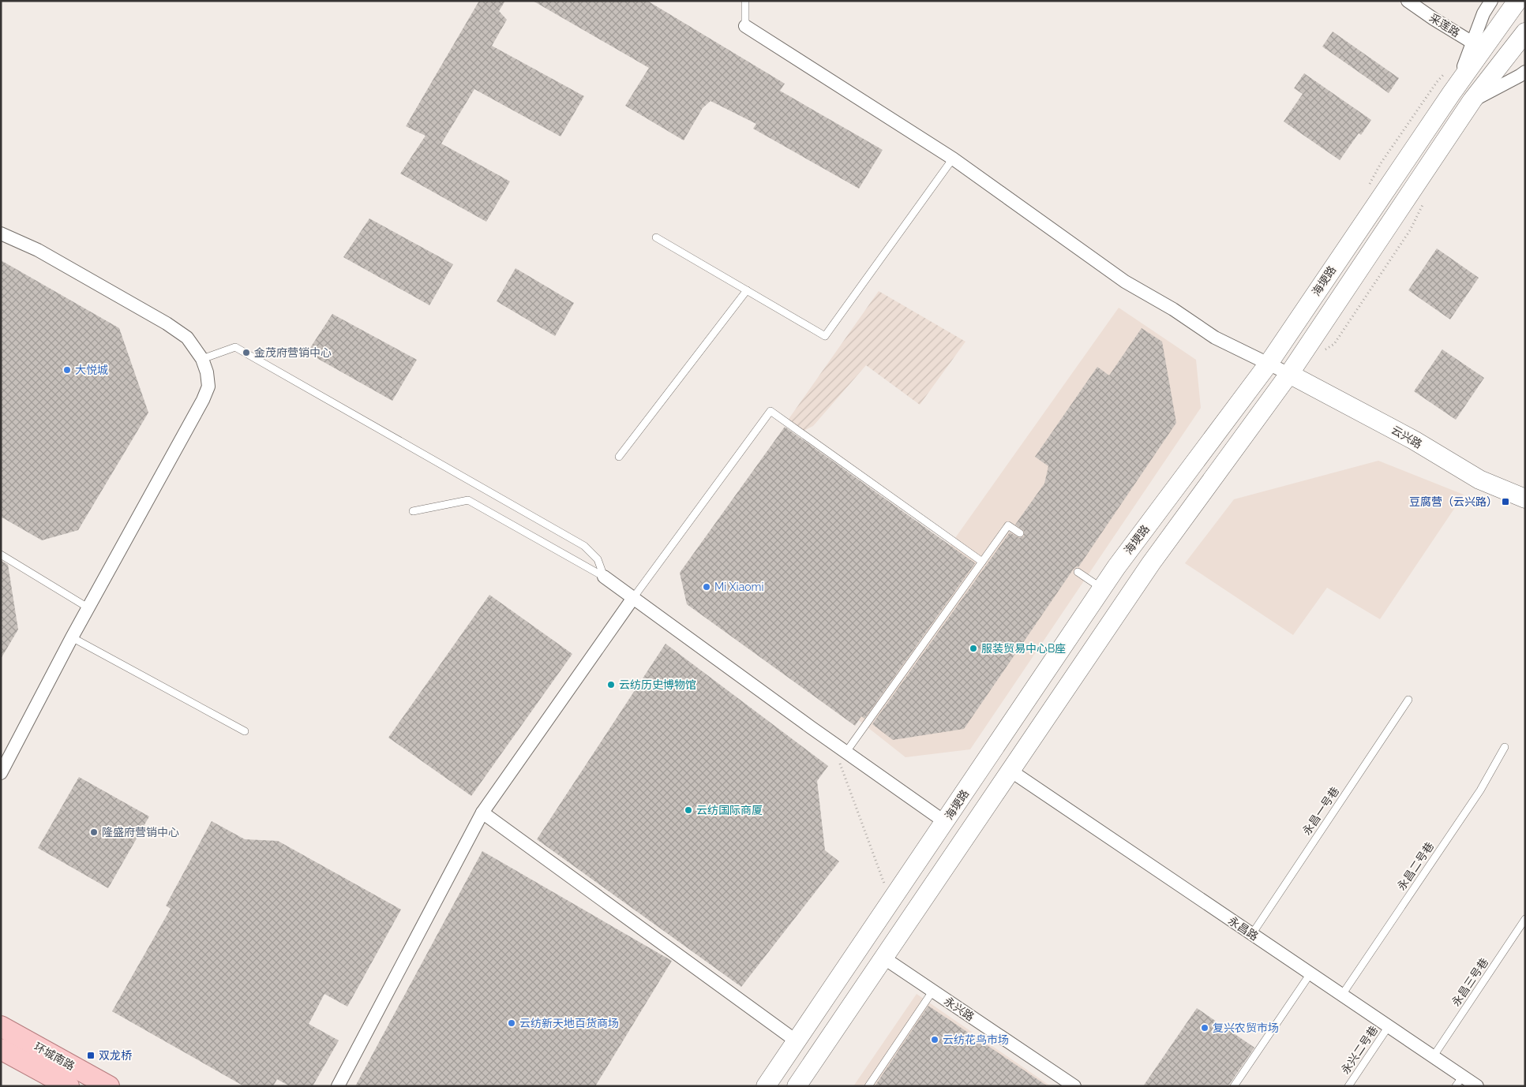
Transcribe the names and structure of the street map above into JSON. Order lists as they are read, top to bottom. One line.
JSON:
{"streets":{"main road":["海埂路","云兴路","环城南路"],"street":["采莲路","永昌路","永兴路"],"lane":["永昌一号巷","永昌二号巷","永昌三号巷","永兴二号巷"]},"crossings":[["采莲路","海埂路"],["永昌一号巷","永昌路"],["永昌二号巷","永昌路"],["永昌路","永昌三号巷"],["永昌路","永兴二号巷"]],"places":{"other":["金茂府营销中心","大悦城","Mi Xiaomi","服装贸易中心B座","云纺历史博物馆","云纺国际商厦","隆盛府营销中心","云纺新天地百货商场","复兴农贸市场","云纺花鸟市场"],"transit":["豆腐营（云兴路）","双龙桥"]}}
